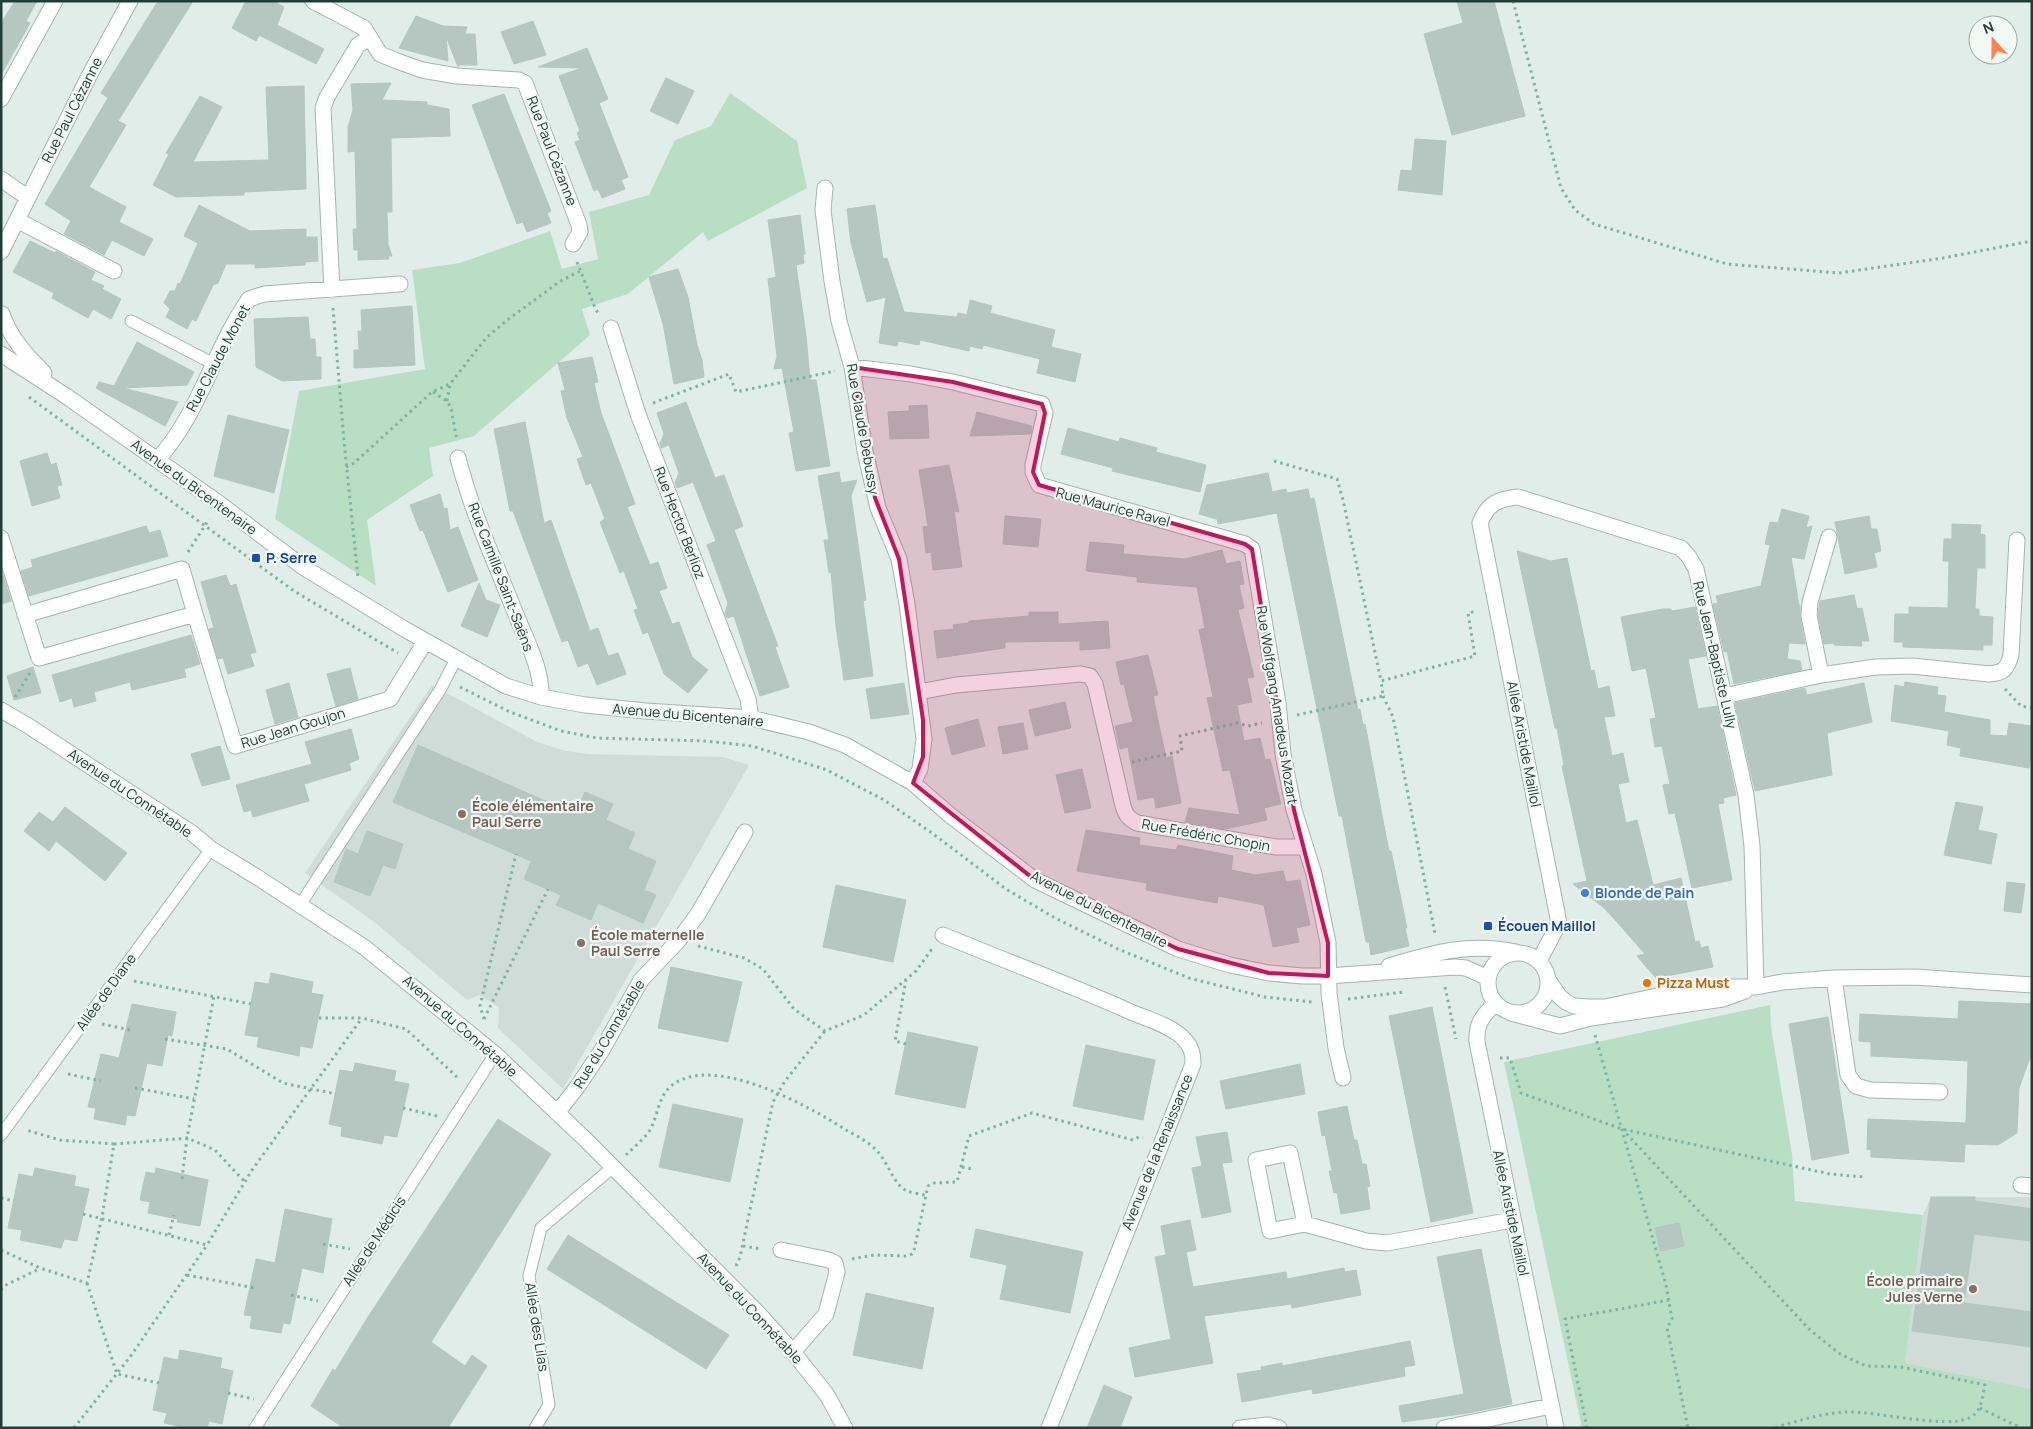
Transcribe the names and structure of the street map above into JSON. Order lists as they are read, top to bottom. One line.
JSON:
{"streets":{"street":["Rue Paul Cézanne","Rue Claude Monet","Rue Claude Debussy","Avenue du Bicentenaire","Rue Maurice Ravel","Rue Hector Berlioz","Rue Camille Saint-Saëns","Rue Jean-Baptiste Lully","Rue Wolfgang Amadeus Mozart","Rue Jean Goujon","Allée Aristide Maillol","Avenue du Connétable","Rue Frédéric Chopin","Rue du Connétable","Avenue de la Renaissance"],"lane":["Allée de Diane","Allée de Médicis","Allée des Lilas"]},"crossings":[["Rue Claude Monet","Avenue du Bicentenaire"],["Rue Claude Debussy","Avenue du Bicentenaire"],["Rue Claude Debussy","Rue Maurice Ravel"],["Rue Claude Debussy","Rue Frédéric Chopin"],["Avenue du Bicentenaire","Rue Hector Berlioz"],["Avenue du Bicentenaire","Rue Camille Saint-Saëns"],["Avenue du Bicentenaire","Rue Wolfgang Amadeus Mozart"],["Avenue du Bicentenaire","Rue Jean Goujon"],["Avenue du Bicentenaire","Allée Aristide Maillol"],["Rue Maurice Ravel","Rue Wolfgang Amadeus Mozart"],["Rue Jean-Baptiste Lully","Allée Aristide Maillol"],["Rue Wolfgang Amadeus Mozart","Rue Frédéric Chopin"],["Avenue du Connétable","Allée de Diane"],["Avenue du Connétable","Rue du Connétable"],["Avenue du Connétable","Allée de Médicis"],["Avenue du Connétable","Allée des Lilas"]],"places":{"transit":["P. Serre","Écouen Maillol"],"other":["École élémentaire Paul Serre","Blonde de Pain","École maternelle Paul Serre","Pizza Must","École primaire Jules Verne"]},"north":"top"}
